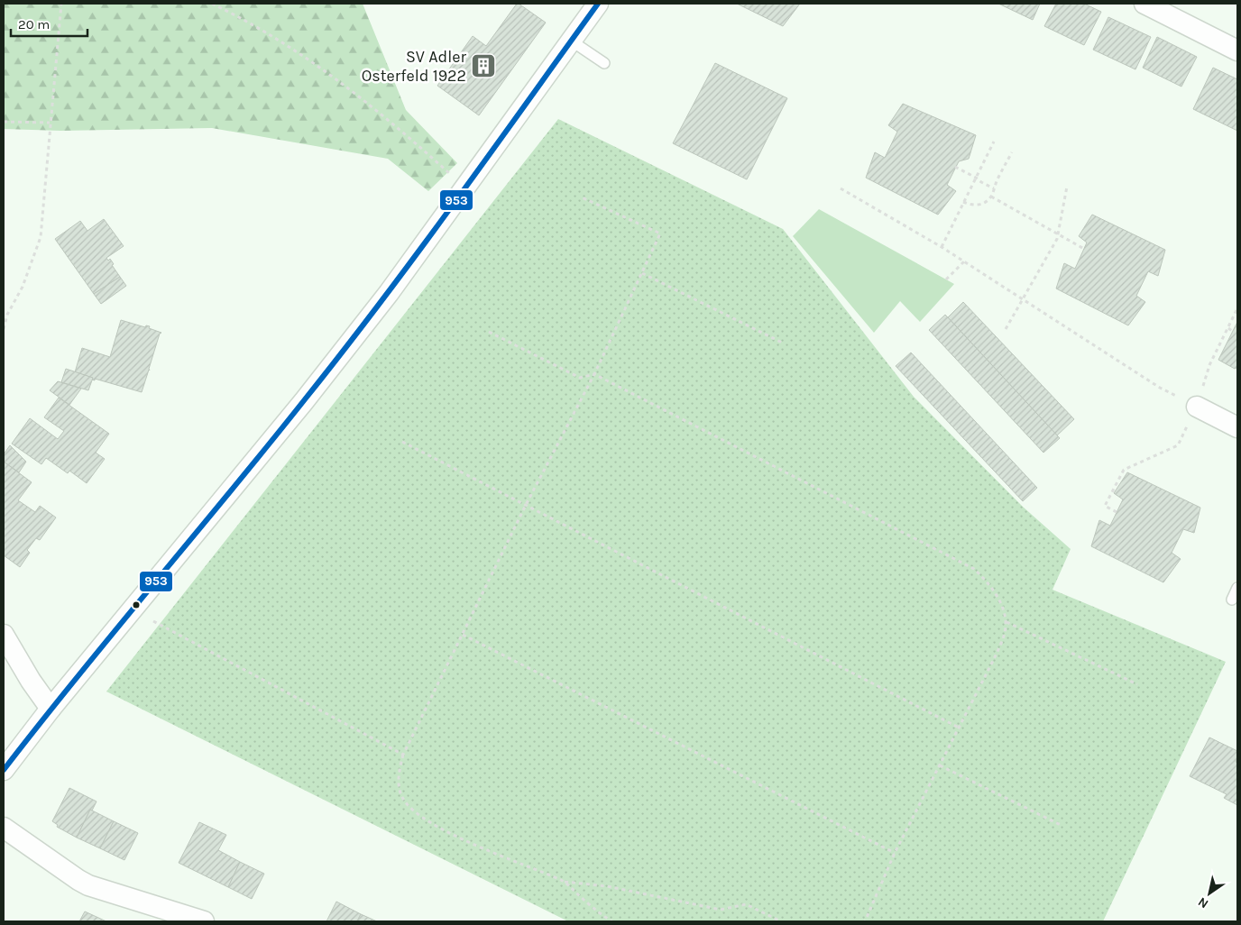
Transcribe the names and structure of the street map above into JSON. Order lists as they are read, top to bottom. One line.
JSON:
{"places":{"building":["SV Adler Osterfeld 1922"]},"lines":["transit line 953"],"scale_bar":"20 m","north":"bottom left"}
